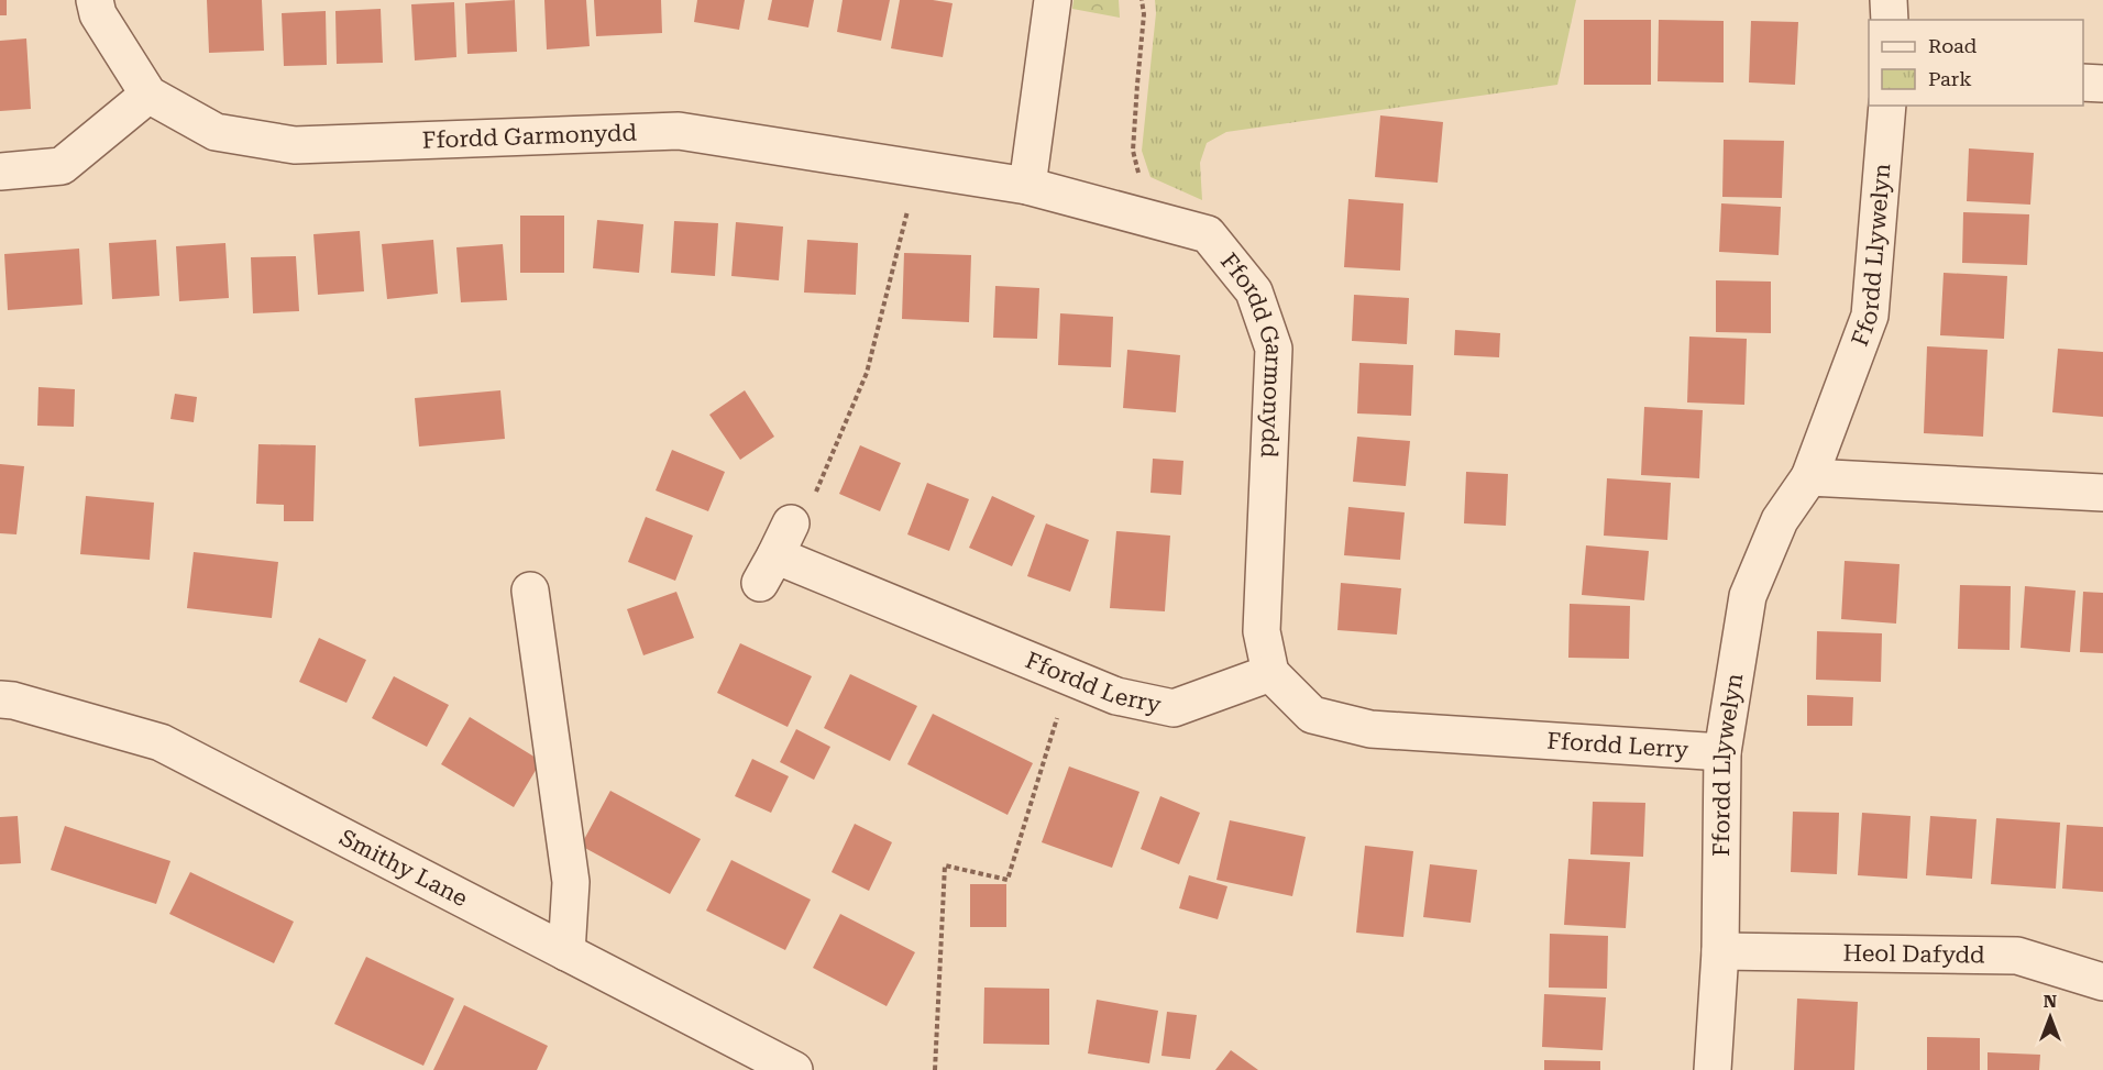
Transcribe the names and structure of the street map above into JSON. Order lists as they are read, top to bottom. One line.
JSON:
{"streets":{"street":["Ffordd Garmonydd","Ffordd Llywelyn","Ffordd Lerry","Smithy Lane","Heol Dafydd"]},"crossings":[["Ffordd Garmonydd","Ffordd Lerry"],["Ffordd Llywelyn","Ffordd Lerry"],["Ffordd Llywelyn","Heol Dafydd"]],"legend":["Road","Park"],"north":"top"}
